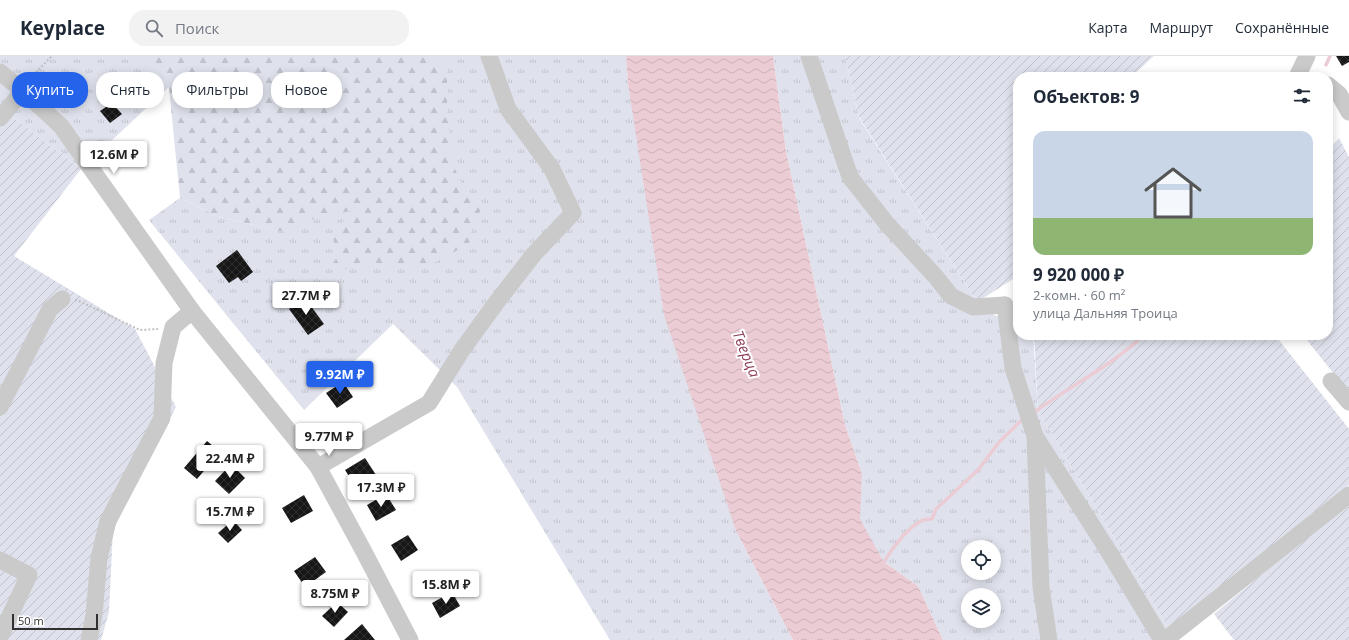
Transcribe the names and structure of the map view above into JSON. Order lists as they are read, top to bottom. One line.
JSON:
{"water":["Тверца"],"scale_bar":"50 m","page":{"header":"Keyplace","search":"Поиск","nav":["Карта","Маршрут","Сохранённые"],"chip":["Купить","Снять","Фильтры","Новое"],"heading":"Объектов: 9","list":[{"name":"9 920 000 ₽","note":"2-комн. · 60 m² · улица Дальняя Троица"}],"price":["12.6M ₽","27.7M ₽","9.92M ₽","9.77M ₽","22.4M ₽","17.3M ₽","15.7M ₽","15.8M ₽","8.75M ₽"],"scale":"50 m"}}
